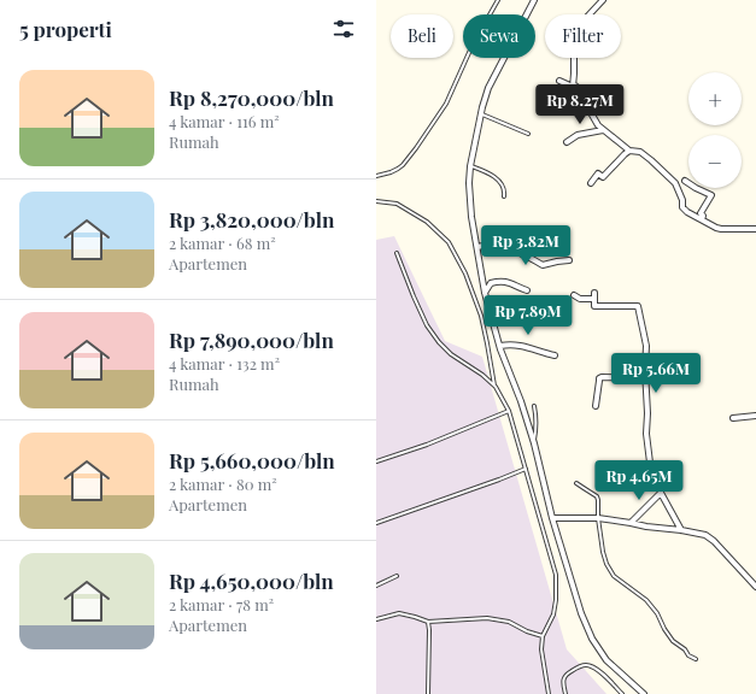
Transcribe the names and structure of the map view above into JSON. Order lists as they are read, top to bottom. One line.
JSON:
{"page":{"heading":"5 properti","chip":["Beli","Sewa","Filter"],"list":[{"name":"Rp 8,270,000/bln","note":"4 kamar · 116 m² · Rumah"},{"name":"Rp 3,820,000/bln","note":"2 kamar · 68 m² · Apartemen"},{"name":"Rp 7,890,000/bln","note":"4 kamar · 132 m² · Rumah"},{"name":"Rp 5,660,000/bln","note":"2 kamar · 80 m² · Apartemen"},{"name":"Rp 4,650,000/bln","note":"2 kamar · 78 m² · Apartemen"}],"map_buttons":["+","−"],"price":["Rp 8.27M","Rp 3.82M","Rp 7.89M","Rp 5.66M","Rp 4.65M"]}}
